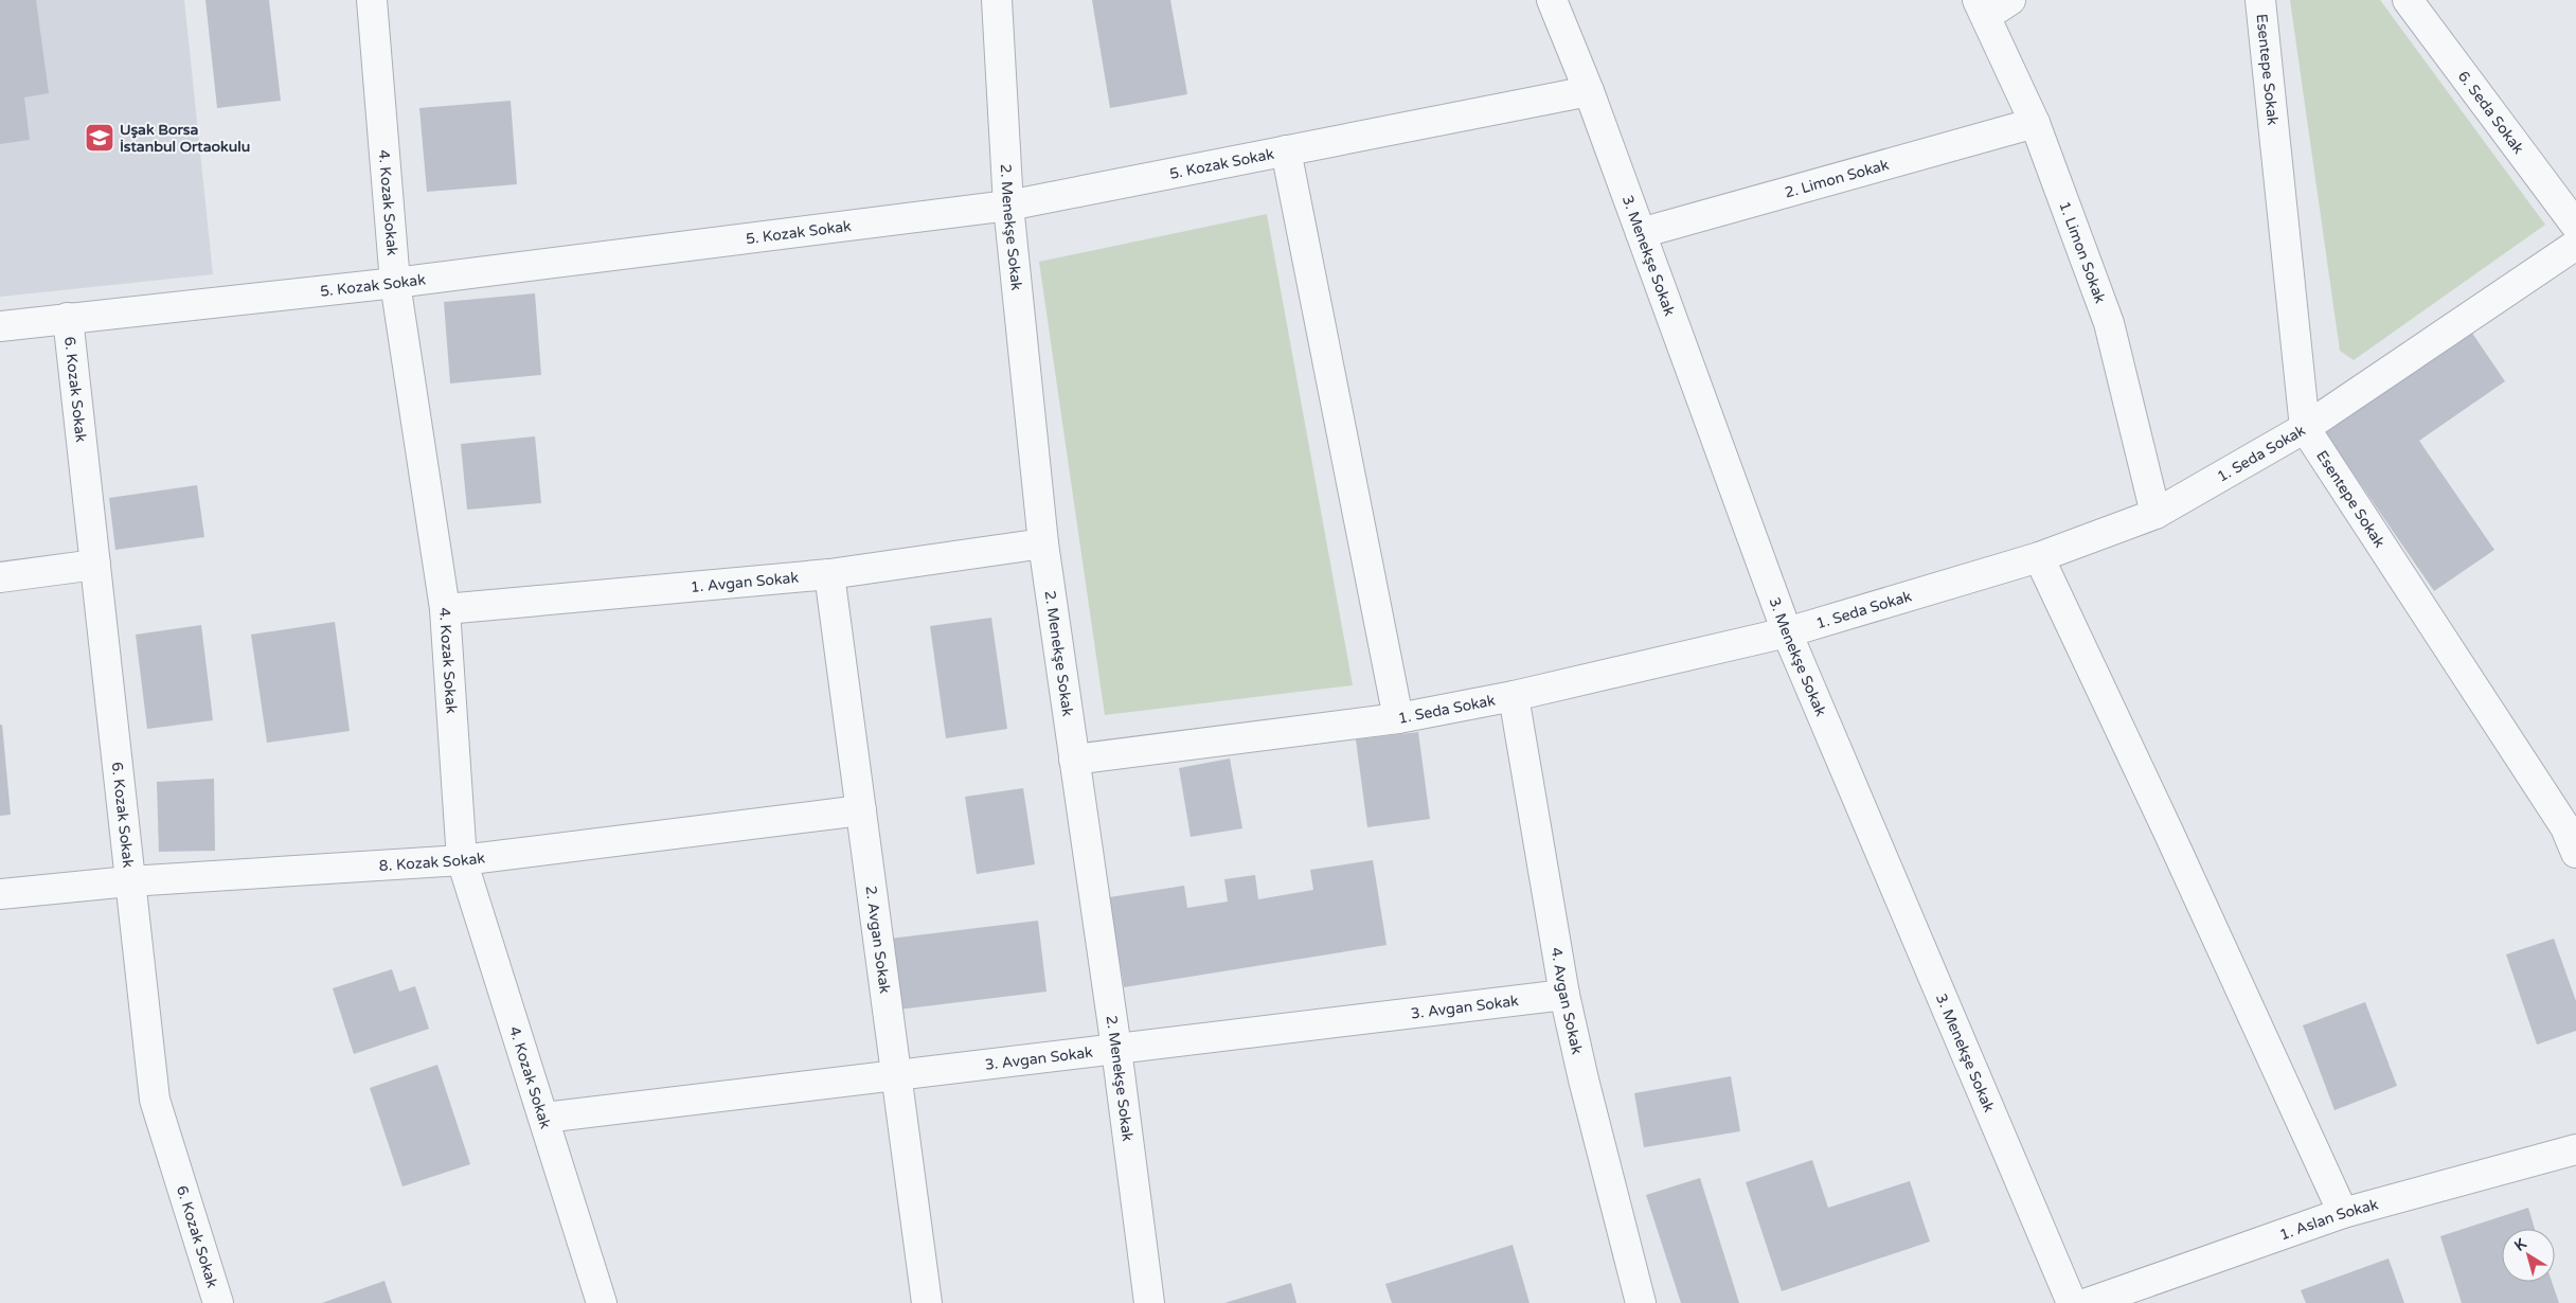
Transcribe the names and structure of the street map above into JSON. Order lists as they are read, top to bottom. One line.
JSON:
{"streets":{"street":["Esentepe Sokak","6. Seda Sokak","5. Kozak Sokak","2. Limon Sokak","4. Kozak Sokak","2. Menekşe Sokak","1. Limon Sokak","3. Menekşe Sokak","6. Kozak Sokak","1. Seda Sokak","1. Avgan Sokak","8. Kozak Sokak","2. Avgan Sokak","4. Avgan Sokak","3. Avgan Sokak","1. Aslan Sokak"]},"crossings":[["Esentepe Sokak","1. Seda Sokak"],["5. Kozak Sokak","4. Kozak Sokak"],["5. Kozak Sokak","2. Menekşe Sokak"],["5. Kozak Sokak","3. Menekşe Sokak"],["5. Kozak Sokak","6. Kozak Sokak"],["2. Limon Sokak","1. Limon Sokak"],["2. Limon Sokak","3. Menekşe Sokak"],["4. Kozak Sokak","1. Avgan Sokak"],["4. Kozak Sokak","8. Kozak Sokak"],["4. Kozak Sokak","3. Avgan Sokak"],["2. Menekşe Sokak","1. Seda Sokak"],["2. Menekşe Sokak","1. Avgan Sokak"],["2. Menekşe Sokak","3. Avgan Sokak"],["1. Limon Sokak","1. Seda Sokak"],["3. Menekşe Sokak","1. Seda Sokak"],["6. Kozak Sokak","8. Kozak Sokak"],["1. Seda Sokak","4. Avgan Sokak"],["1. Avgan Sokak","2. Avgan Sokak"],["8. Kozak Sokak","2. Avgan Sokak"],["2. Avgan Sokak","3. Avgan Sokak"],["4. Avgan Sokak","3. Avgan Sokak"]],"places":{"school or university":["Uşak Borsa İstanbul Ortaokulu"]},"north":"top left"}
